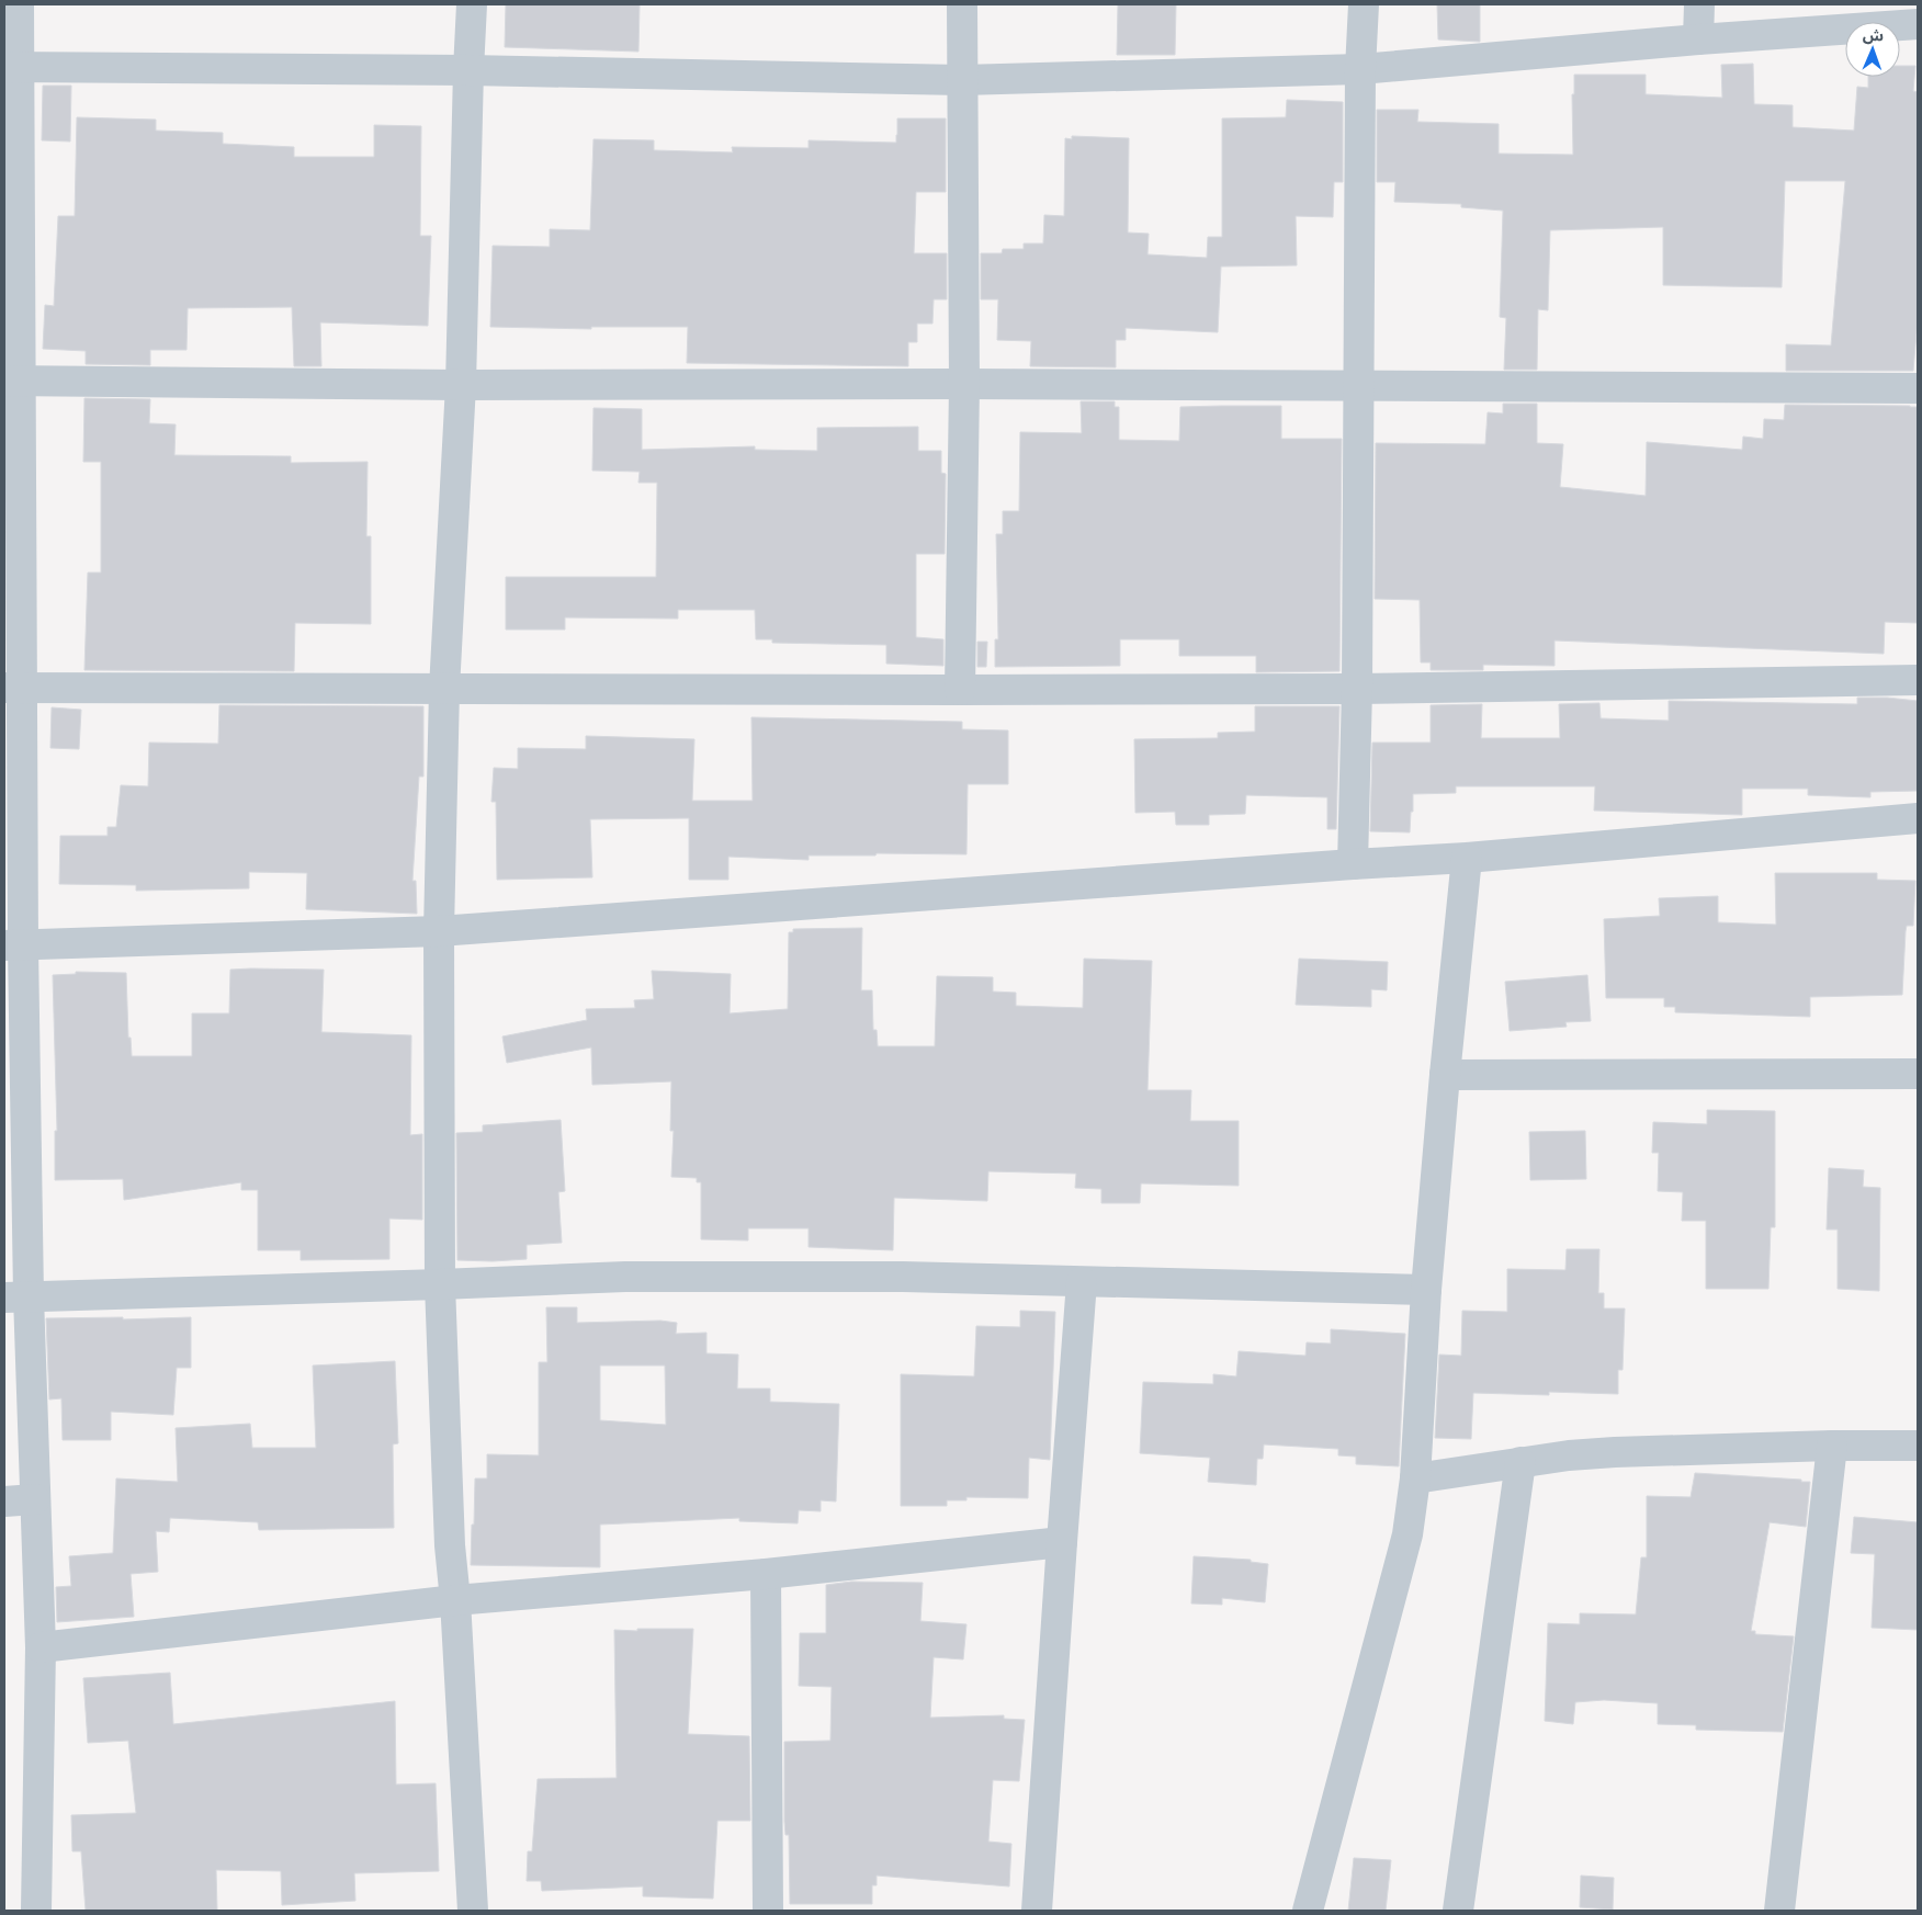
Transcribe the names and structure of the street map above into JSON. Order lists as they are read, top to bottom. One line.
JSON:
{"north":"top"}
